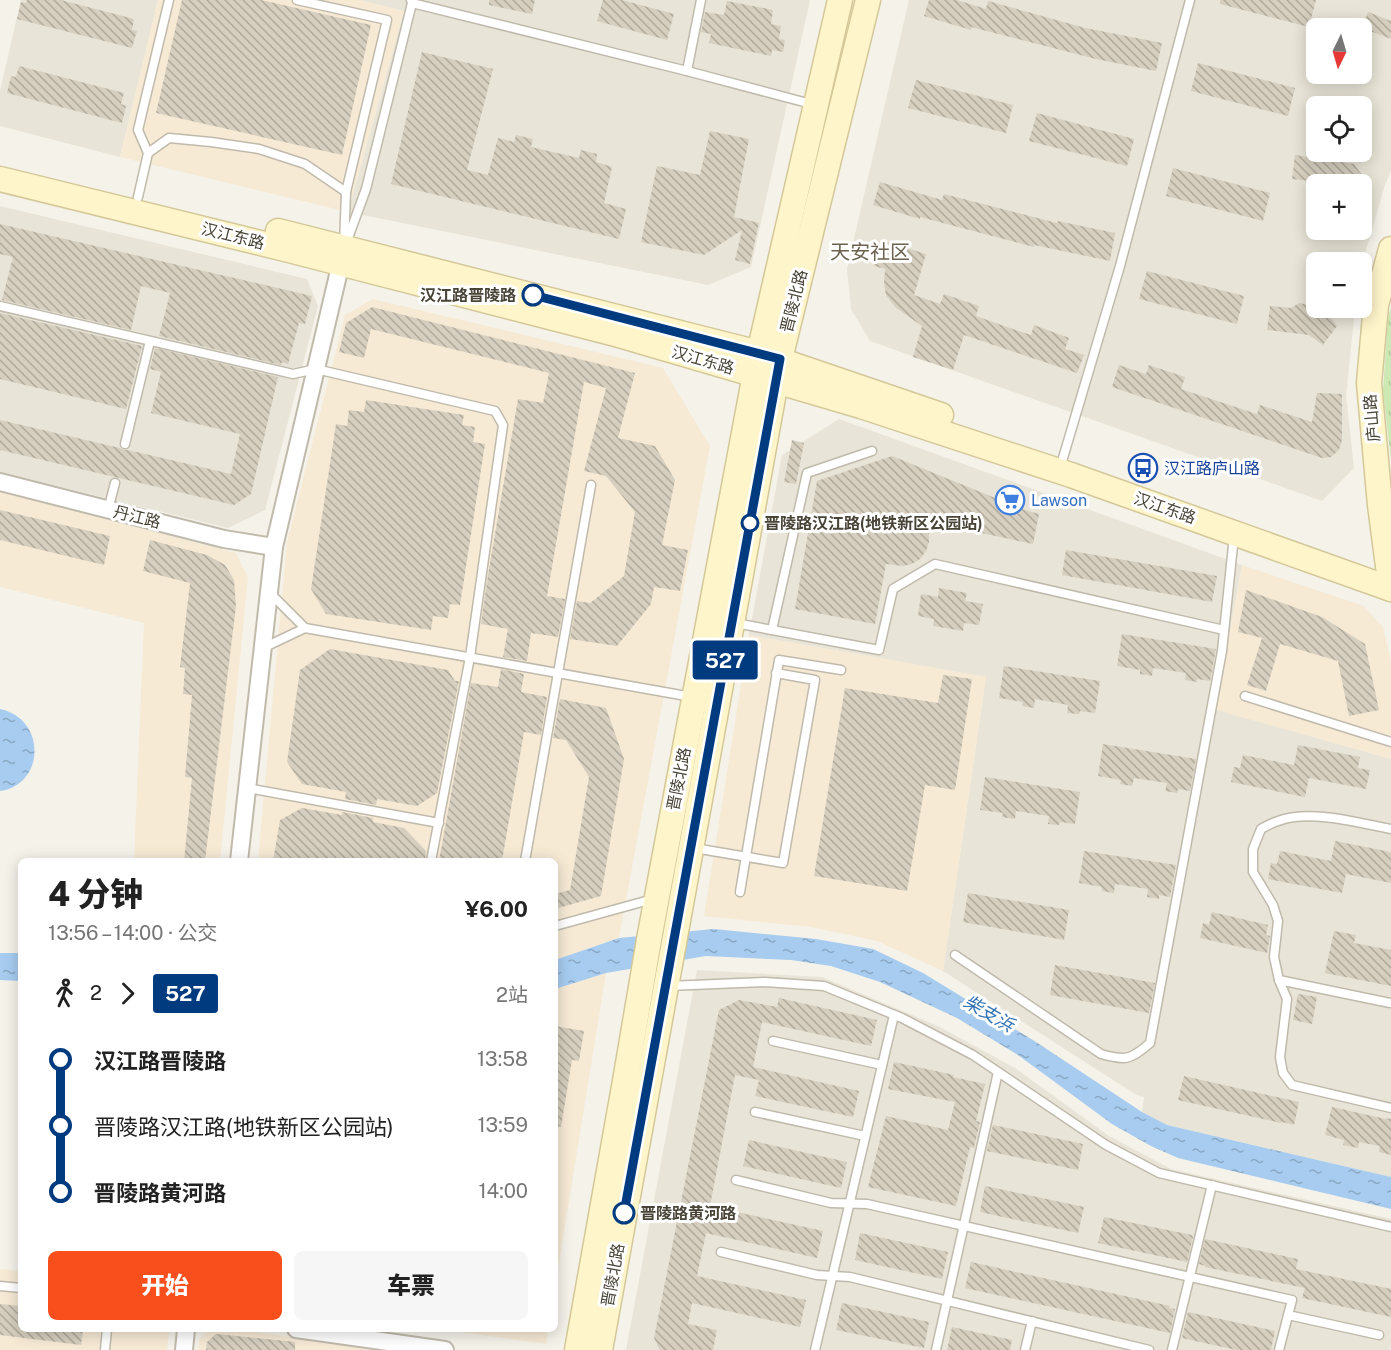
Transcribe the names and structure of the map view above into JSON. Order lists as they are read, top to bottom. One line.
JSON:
{"streets":{"main road":["汉江东路","晋陵北路","庐山路"],"street":["丹江路"]},"crossings":[["汉江东路","晋陵北路"],["汉江东路","庐山路"]],"districts":["天安社区"],"water":["柴支浜"],"places":{"other":["汉江路晋陵路","晋陵路汉江路(地铁新区公园站)","晋陵路黄河路"],"bus stop":["汉江路庐山路"],"supermarket":["Lawson"]},"lines":["bus line 527"],"north":"bottom","page":{"on_map":"527","map_buttons":["+","−"],"heading":["4 分钟","13:56 – 14:00 · 公交","¥6.00"],"legs":["2","527","2站"],"list":[{"name":"汉江路晋陵路","value":"13:58"},{"name":"晋陵路汉江路(地铁新区公园站)","value":"13:59"},{"name":"晋陵路黄河路","value":"14:00"}],"buttons":["开始","车票"]}}
